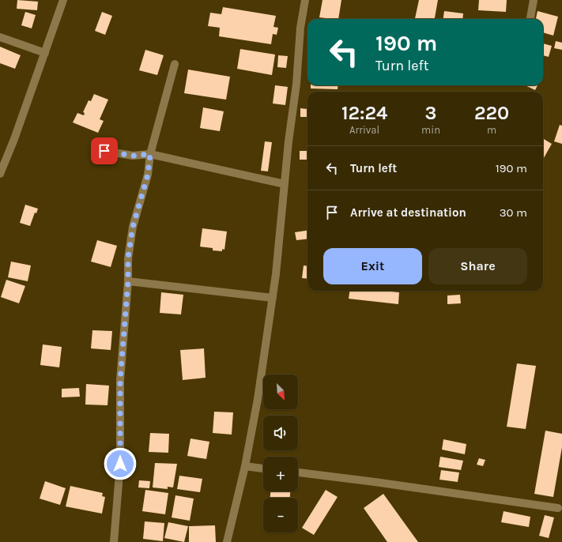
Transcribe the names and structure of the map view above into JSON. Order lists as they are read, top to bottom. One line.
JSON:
{"north":"bottom right","page":{"turn":["190 m","Turn left"],"eta":["12:24","Arrival","3","min","220","m"],"list":[{"name":"Turn left","value":"190 m"},{"name":"Arrive at destination","value":"30 m"}],"buttons":["Exit","Share"],"map_buttons":["+","−"]}}
